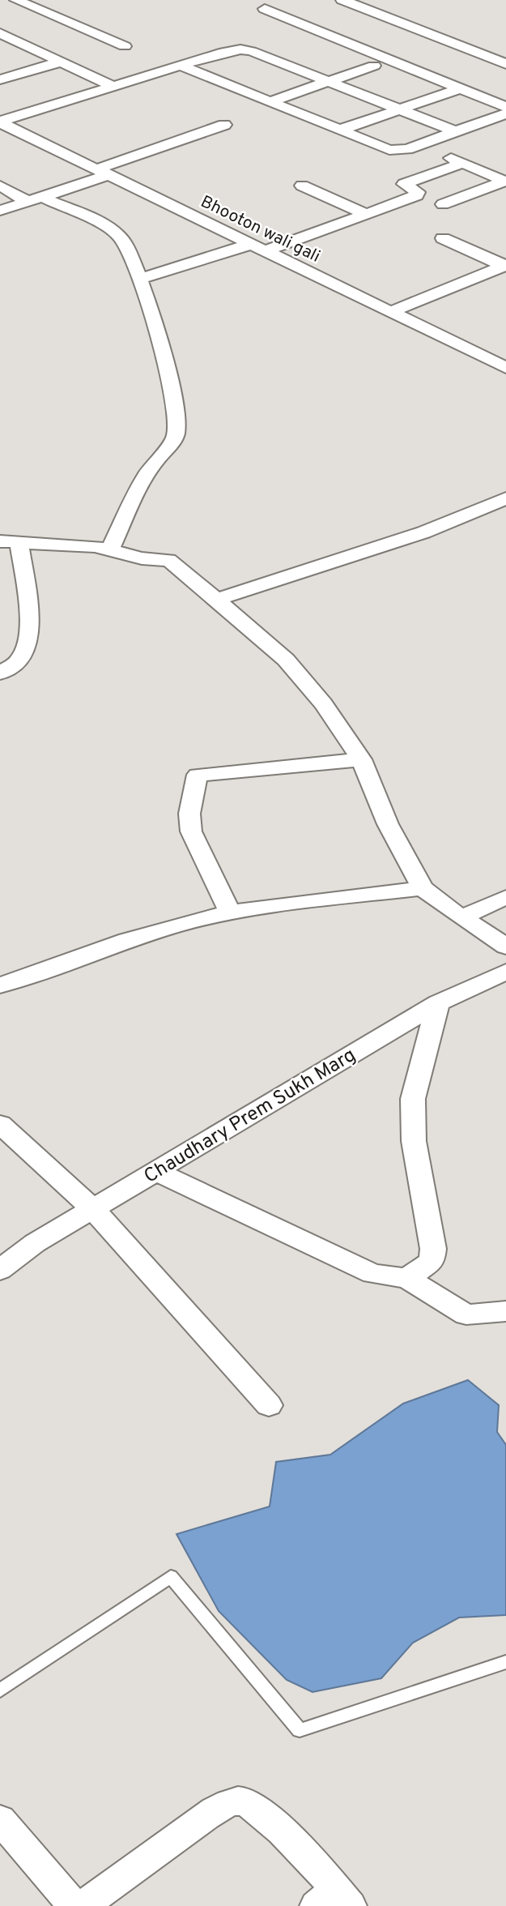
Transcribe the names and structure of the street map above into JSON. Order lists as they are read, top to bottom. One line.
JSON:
{"streets":{"street":["Bhooton wali gali","Chaudhary Prem Sukh Marg"]}}
